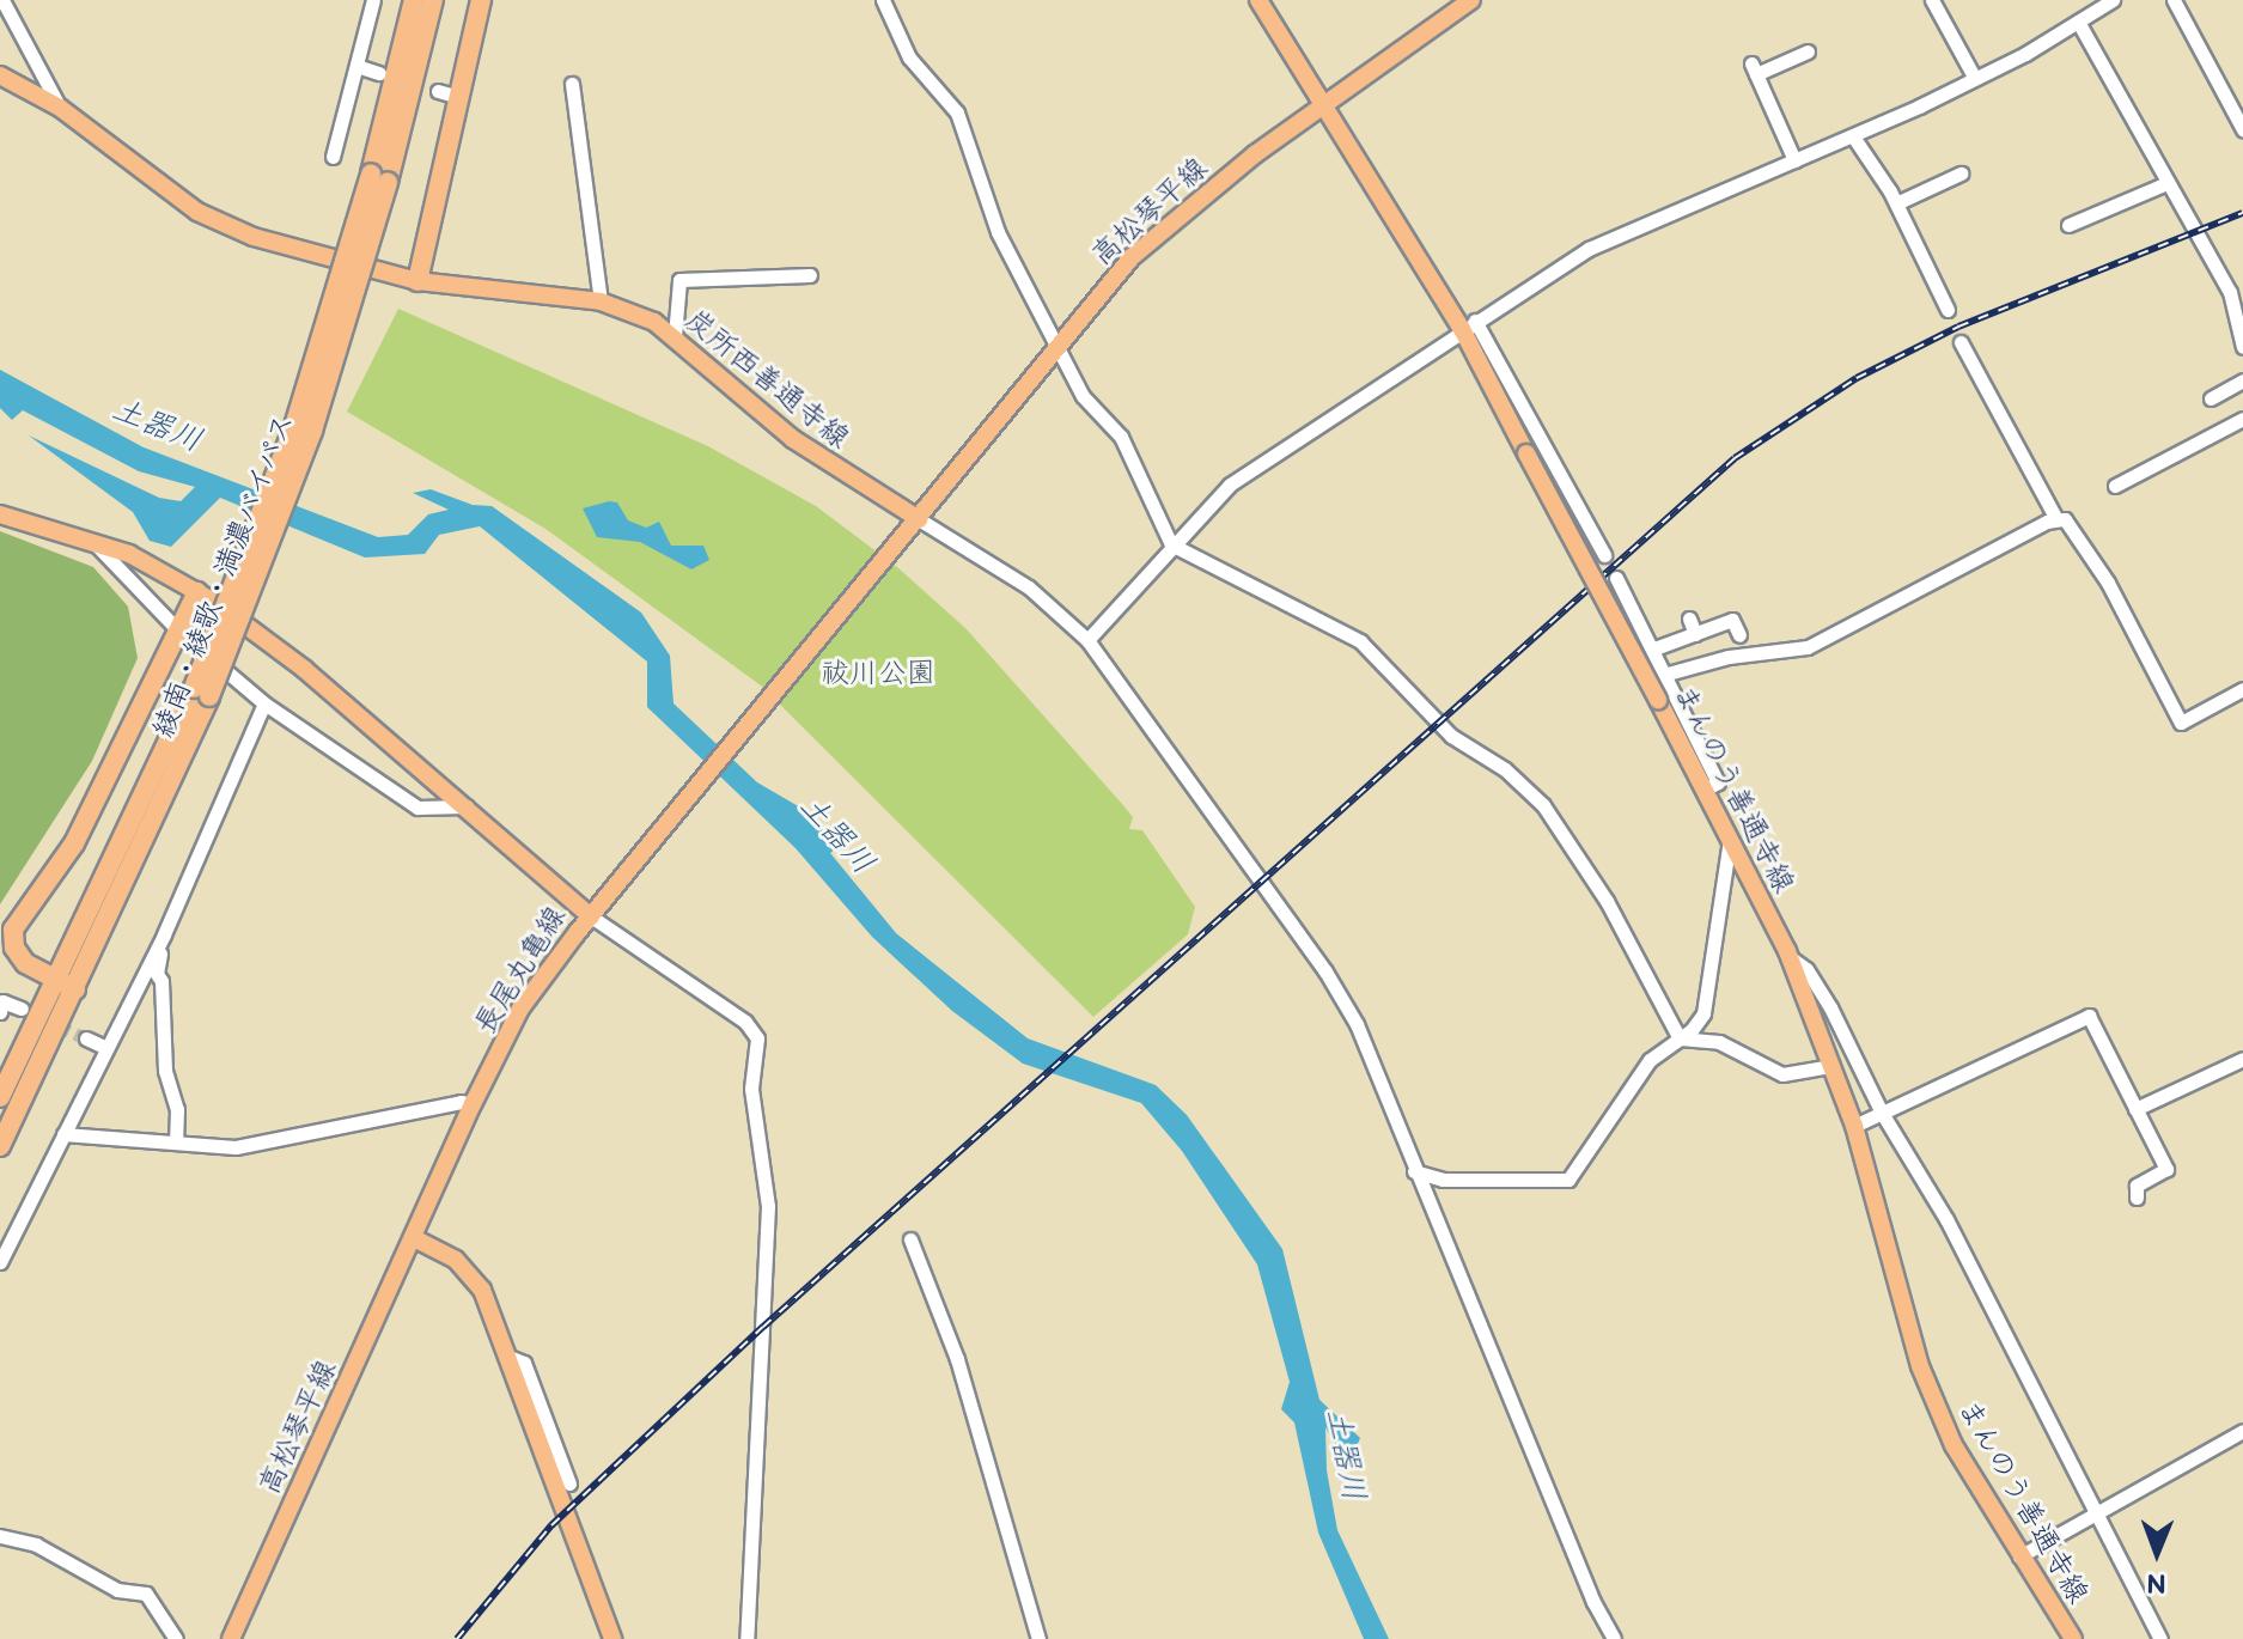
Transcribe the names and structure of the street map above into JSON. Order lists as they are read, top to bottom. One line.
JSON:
{"streets":{"highway":["綾南・綾歌・満濃バイパス"],"main road":["高松琴平線","炭所西善通寺線","まんのう善通寺線","長尾丸亀線"]},"crossings":[["高松琴平線","炭所西善通寺線"],["高松琴平線","まんのう善通寺線"],["高松琴平線","長尾丸亀線"]],"water":["土器川"],"parks":["祓川公園"],"north":"bottom"}
